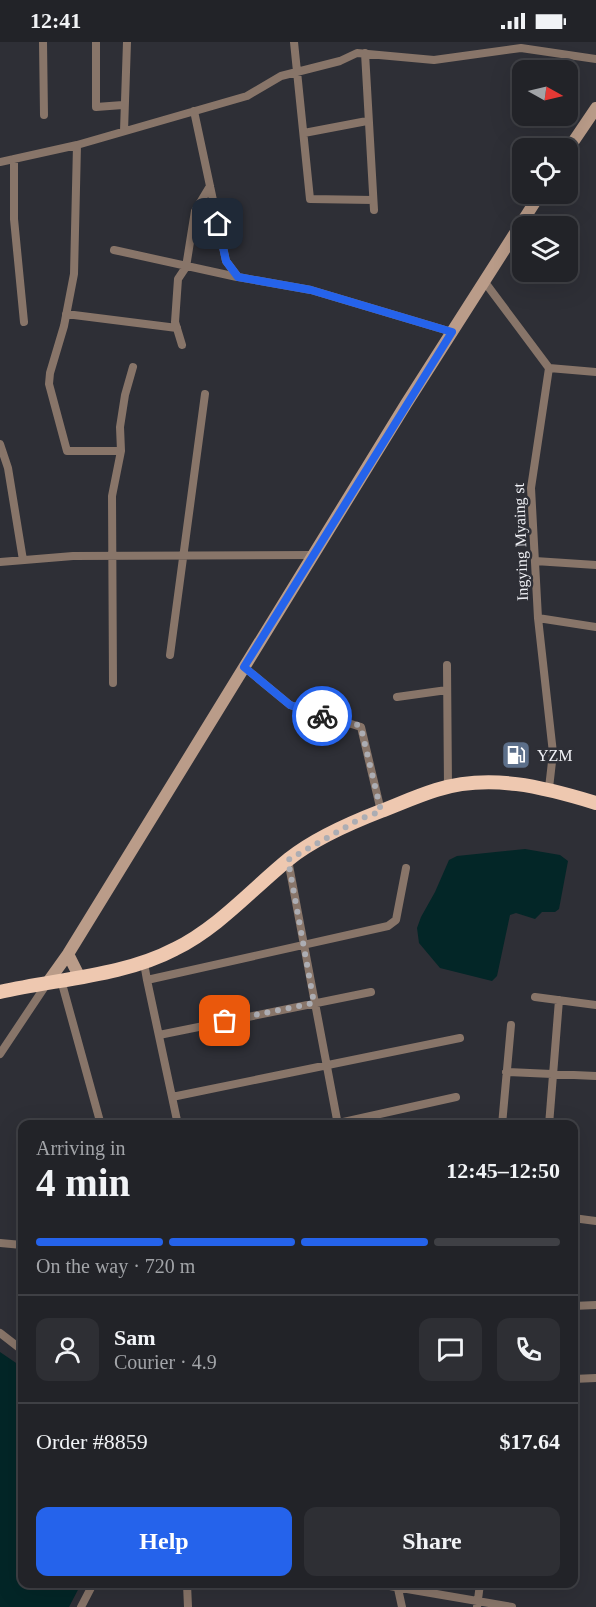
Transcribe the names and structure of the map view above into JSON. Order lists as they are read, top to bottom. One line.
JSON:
{"streets":{"street":["Ingying Myaing st"]},"places":{"fuel station":["YZM"]},"north":"right","page":{"status":"12:41","heading":["4 min","Arriving in","12:45–12:50"],"panel":["Sam","Courier · 4.9","Order #8859","$17.64"],"bar":"On the way · 720 m","buttons":["Help","Share"]}}
